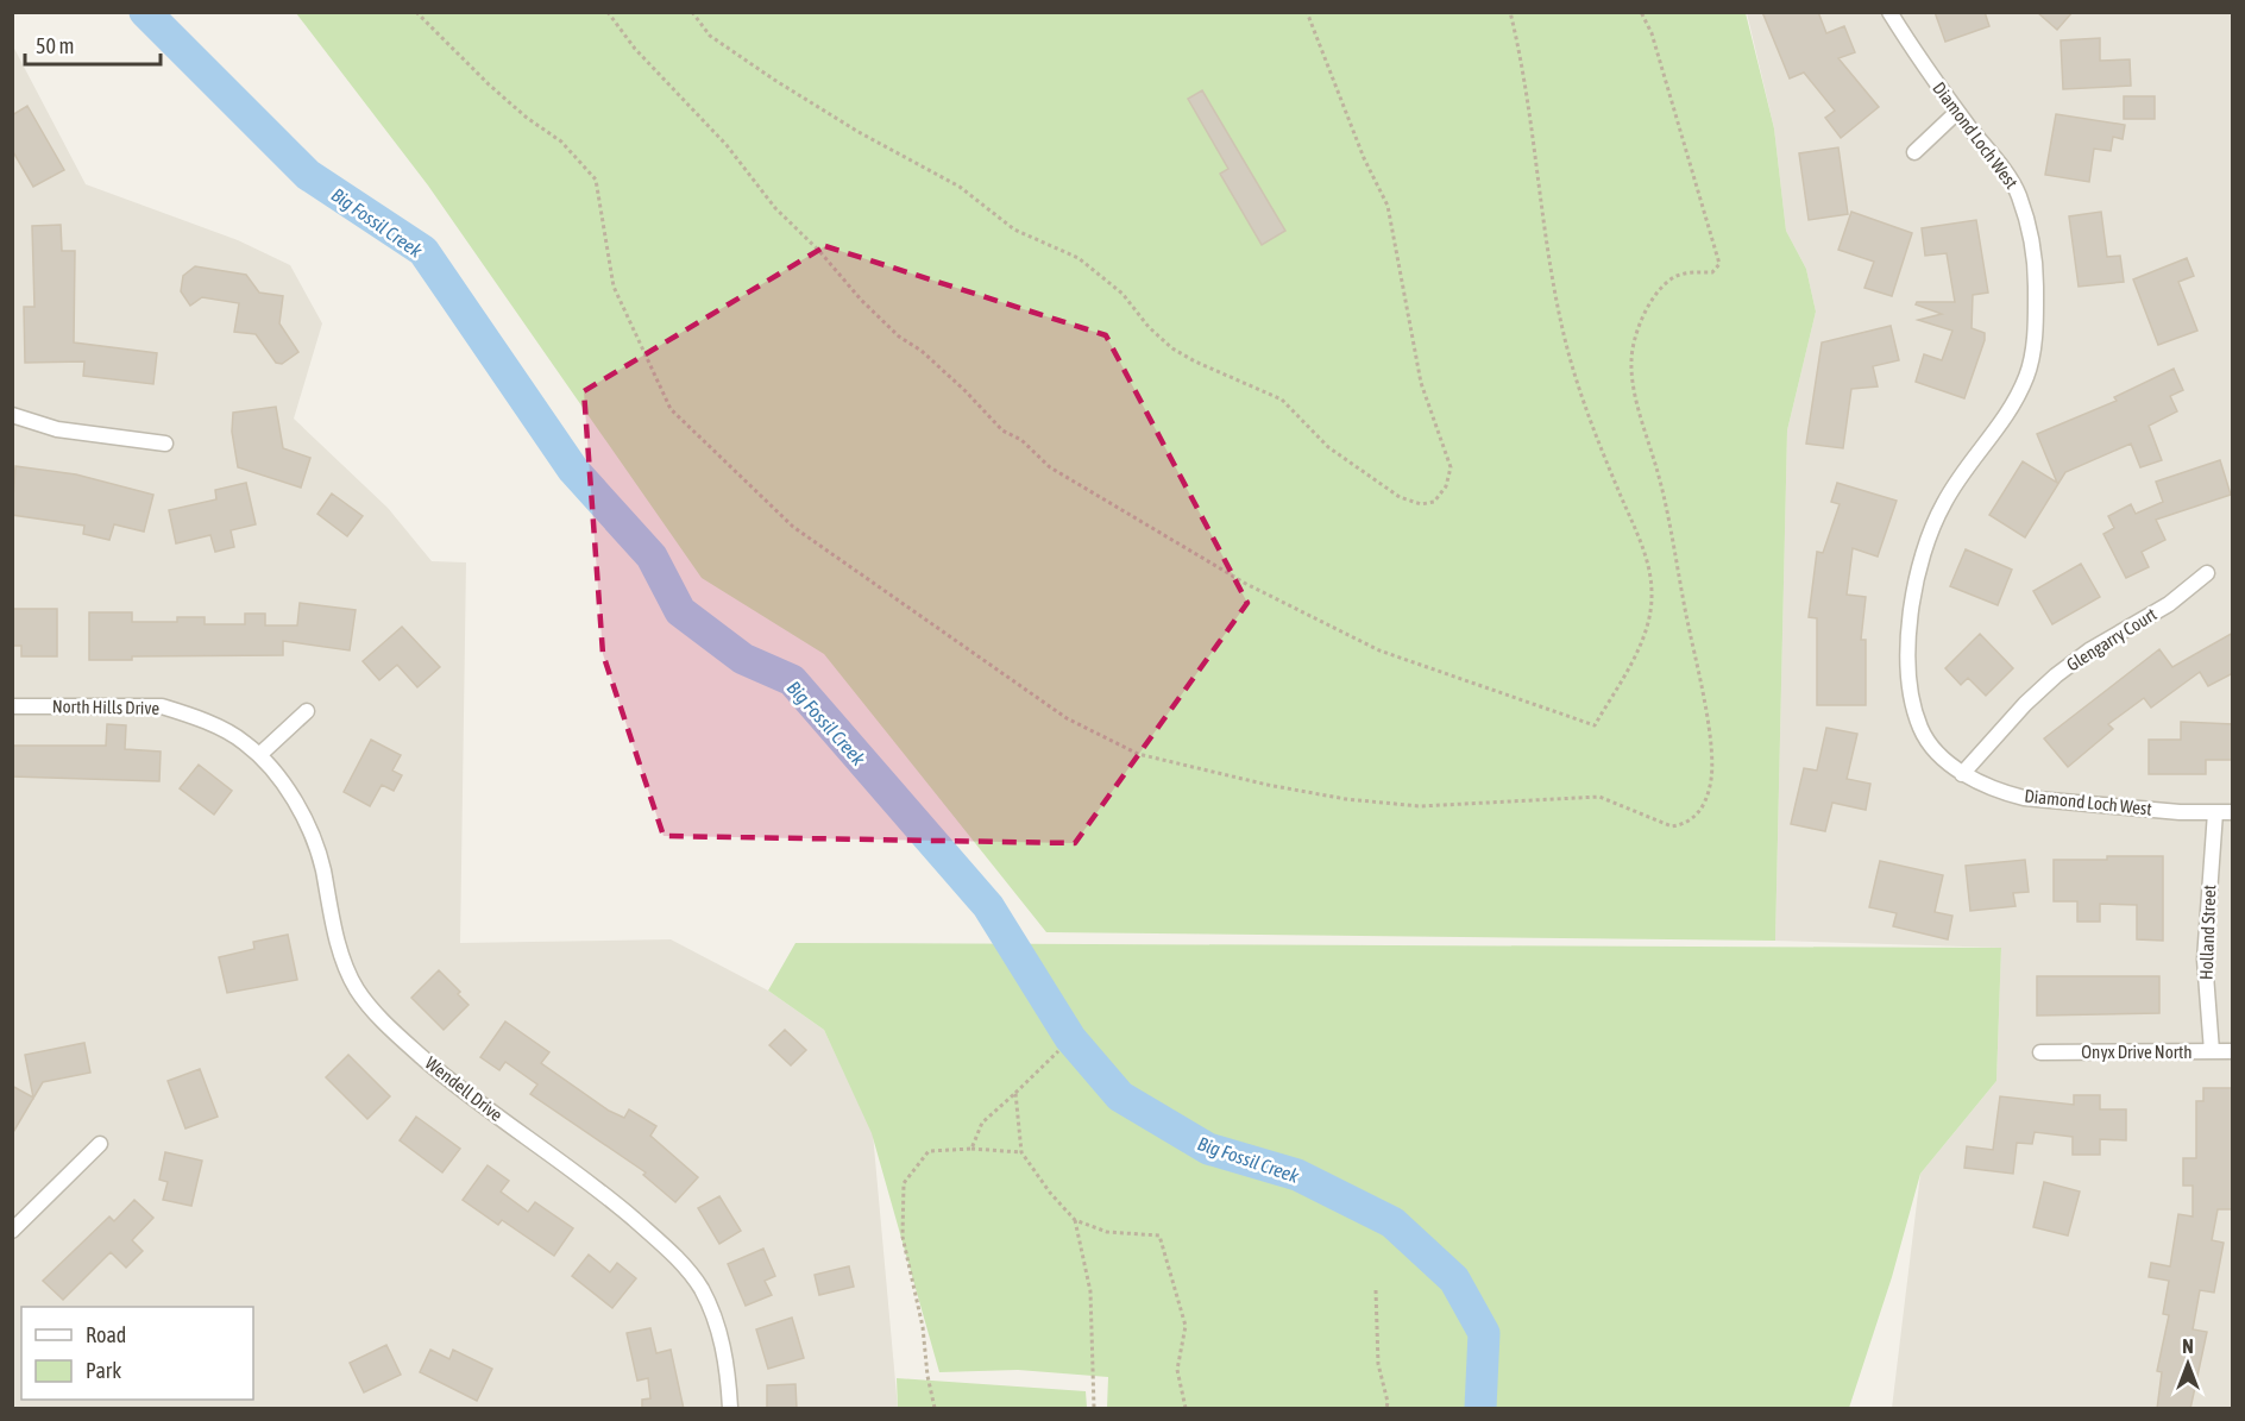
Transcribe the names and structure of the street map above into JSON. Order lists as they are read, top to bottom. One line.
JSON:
{"streets":{"street":["Diamond Loch West","Glengarry Court","North Hills Drive","Holland Street","Onyx Drive North","Wendell Drive"]},"crossings":[["Diamond Loch West","Glengarry Court"],["Diamond Loch West","Holland Street"],["North Hills Drive","Wendell Drive"],["Holland Street","Onyx Drive North"]],"water":["Big Fossil Creek"],"legend":["Road","Park"],"scale_bar":"50 m","north":"top"}
